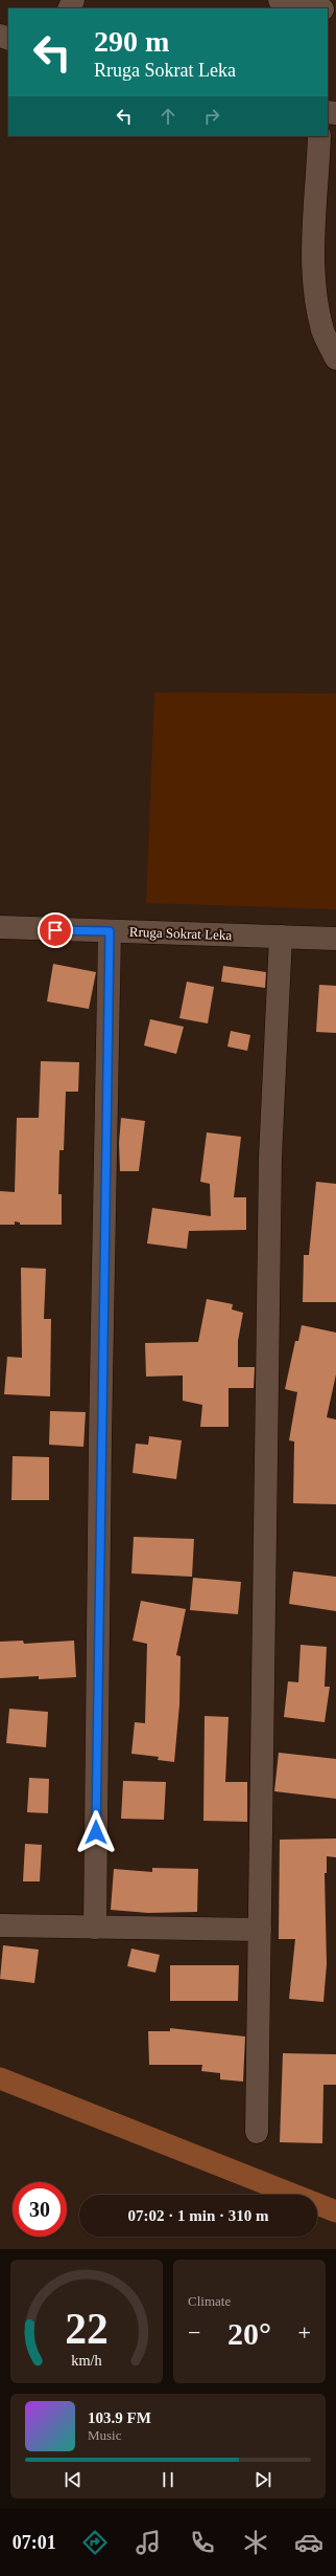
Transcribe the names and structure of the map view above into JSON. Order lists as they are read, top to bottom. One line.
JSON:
{"streets":{"street":["Rruga Sokrat Leka"]},"page":{"turn":["290 m","Rruga Sokrat Leka"],"limit":"30","trip":"07:02 · 1 min · 310 m","tile":"Climate","heat":["−","20°","+"],"song":["103.9 FM","Music"],"tabs":"07:01","gauge":["22","km/h"]}}
